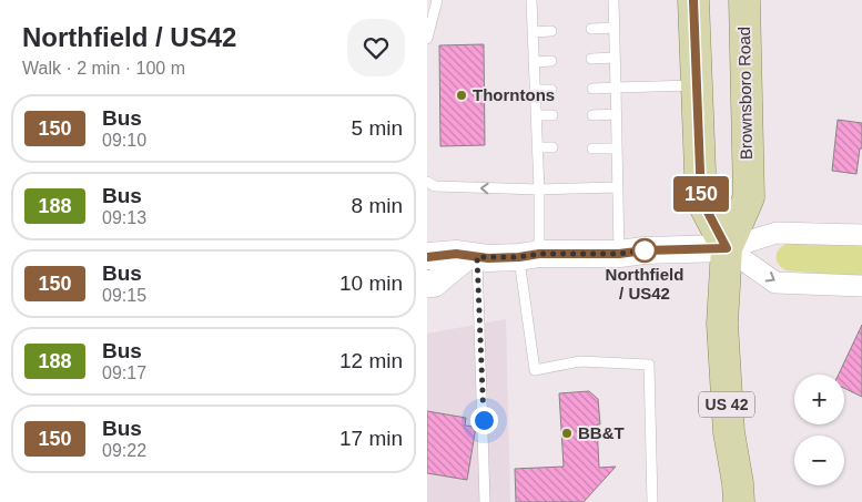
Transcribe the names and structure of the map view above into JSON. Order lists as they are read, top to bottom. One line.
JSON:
{"streets":{"main road":["Brownsboro Road","US 42"]},"crossings":[["Brownsboro Road","US 42"]],"places":["Thorntons","Northfield / US42","BB&T"],"lines":["bus line 150"],"page":{"heading":["Northfield / US42","Walk · 2 min · 100 m"],"on_map":"150","list":[{"mark":"150","name":"Bus","note":"09:10","value":"5 min"},{"mark":"188","name":"Bus","note":"09:13","value":"8 min"},{"mark":"150","name":"Bus","note":"09:15","value":"10 min"},{"mark":"188","name":"Bus","note":"09:17","value":"12 min"},{"mark":"150","name":"Bus","note":"09:22","value":"17 min"}],"map_buttons":["+","−"]}}
